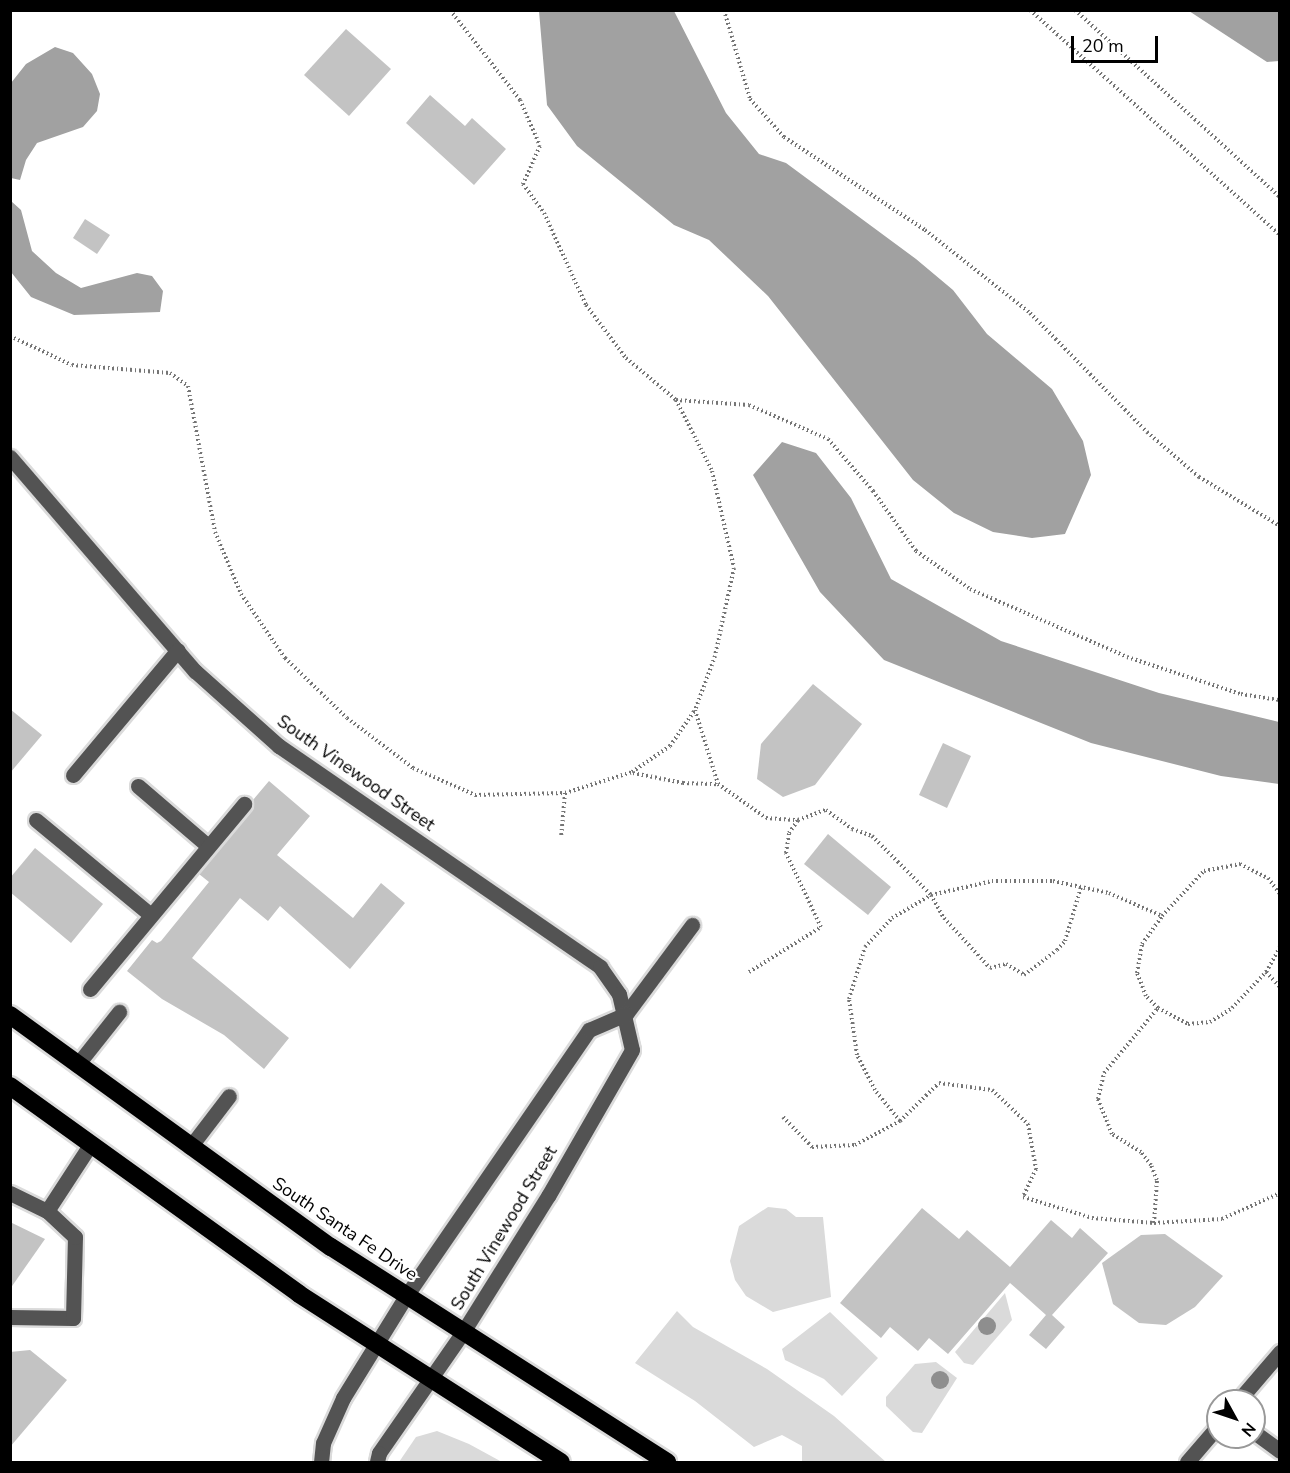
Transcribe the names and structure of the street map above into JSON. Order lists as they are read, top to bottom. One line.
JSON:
{"streets":{"highway":["South Santa Fe Drive"],"street":["South Vinewood Street"]},"crossings":[["South Vinewood Street","South Santa Fe Drive"]],"scale_bar":"20 m","north":"bottom right"}
